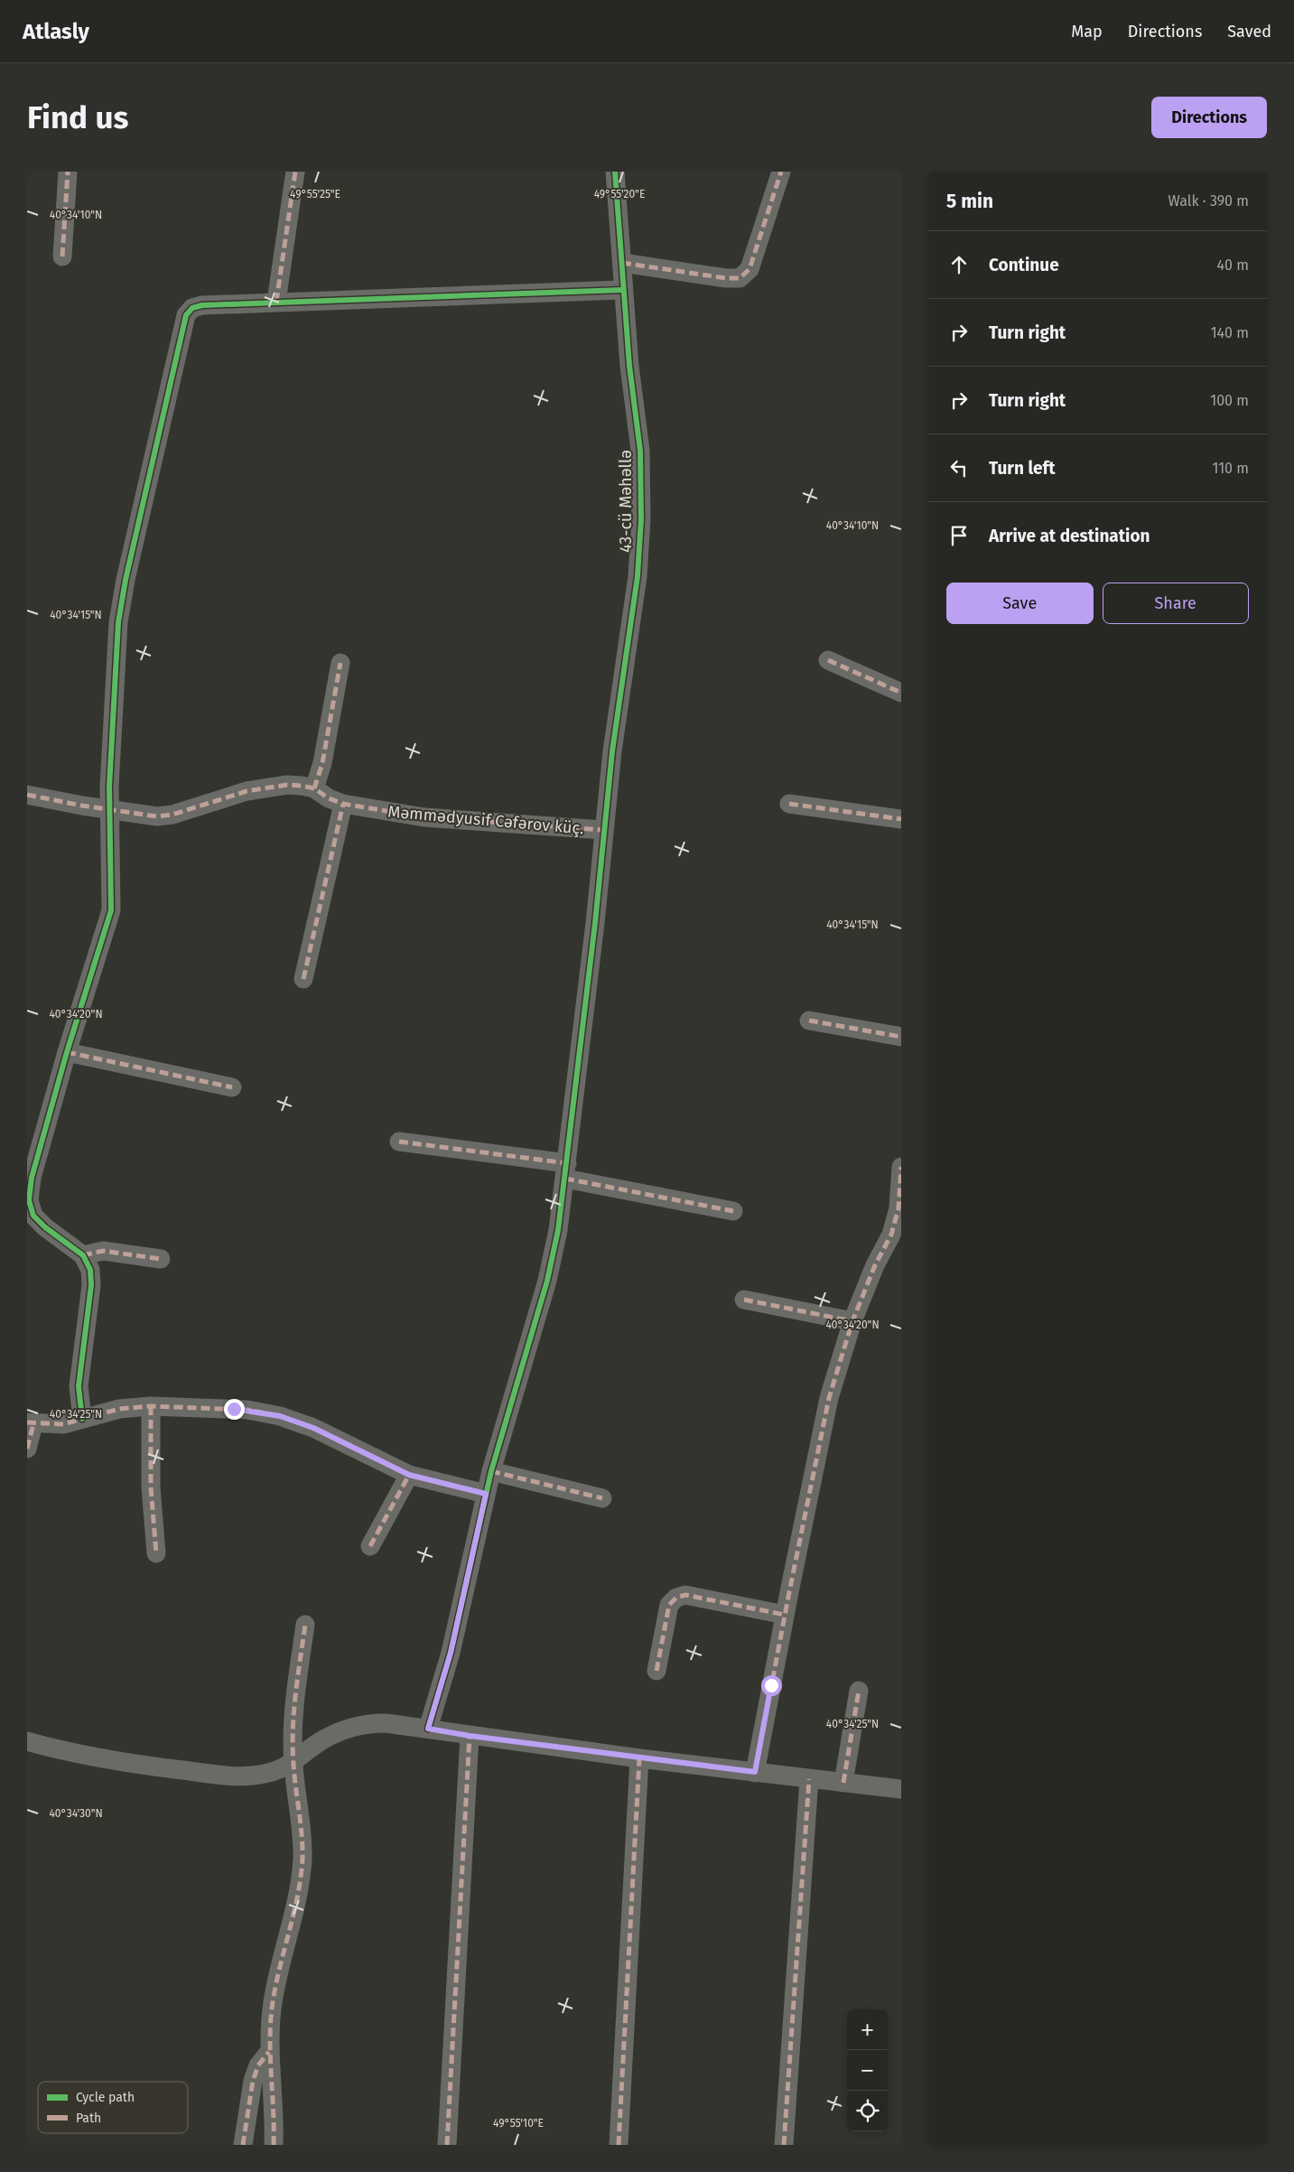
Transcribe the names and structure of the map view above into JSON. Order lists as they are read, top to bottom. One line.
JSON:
{"streets":{"street":["43-cü Məhəllə","Məmmədyusif Cəfərov küç."]},"crossings":[["43-cü Məhəllə","Məmmədyusif Cəfərov küç."]],"legend":["Cycle path","Path"],"page":{"header":"Atlasly","nav":["Map","Directions","Saved"],"buttons":["Directions",["Save","Share"]],"title":"Find us","heading":["5 min","Walk · 390 m"],"list":[["Continue","40 m"],["Turn right","140 m"],["Turn right","100 m"],["Turn left","110 m"],"Arrive at destination"],"map_buttons":["+","−"]},"coordinates":["49°55'25\"E","49°55'20\"E","40°34'10\"N","40°34'15\"N","40°34'20\"N","40°34'25\"N","40°34'30\"N","49°55'10\"E"]}
